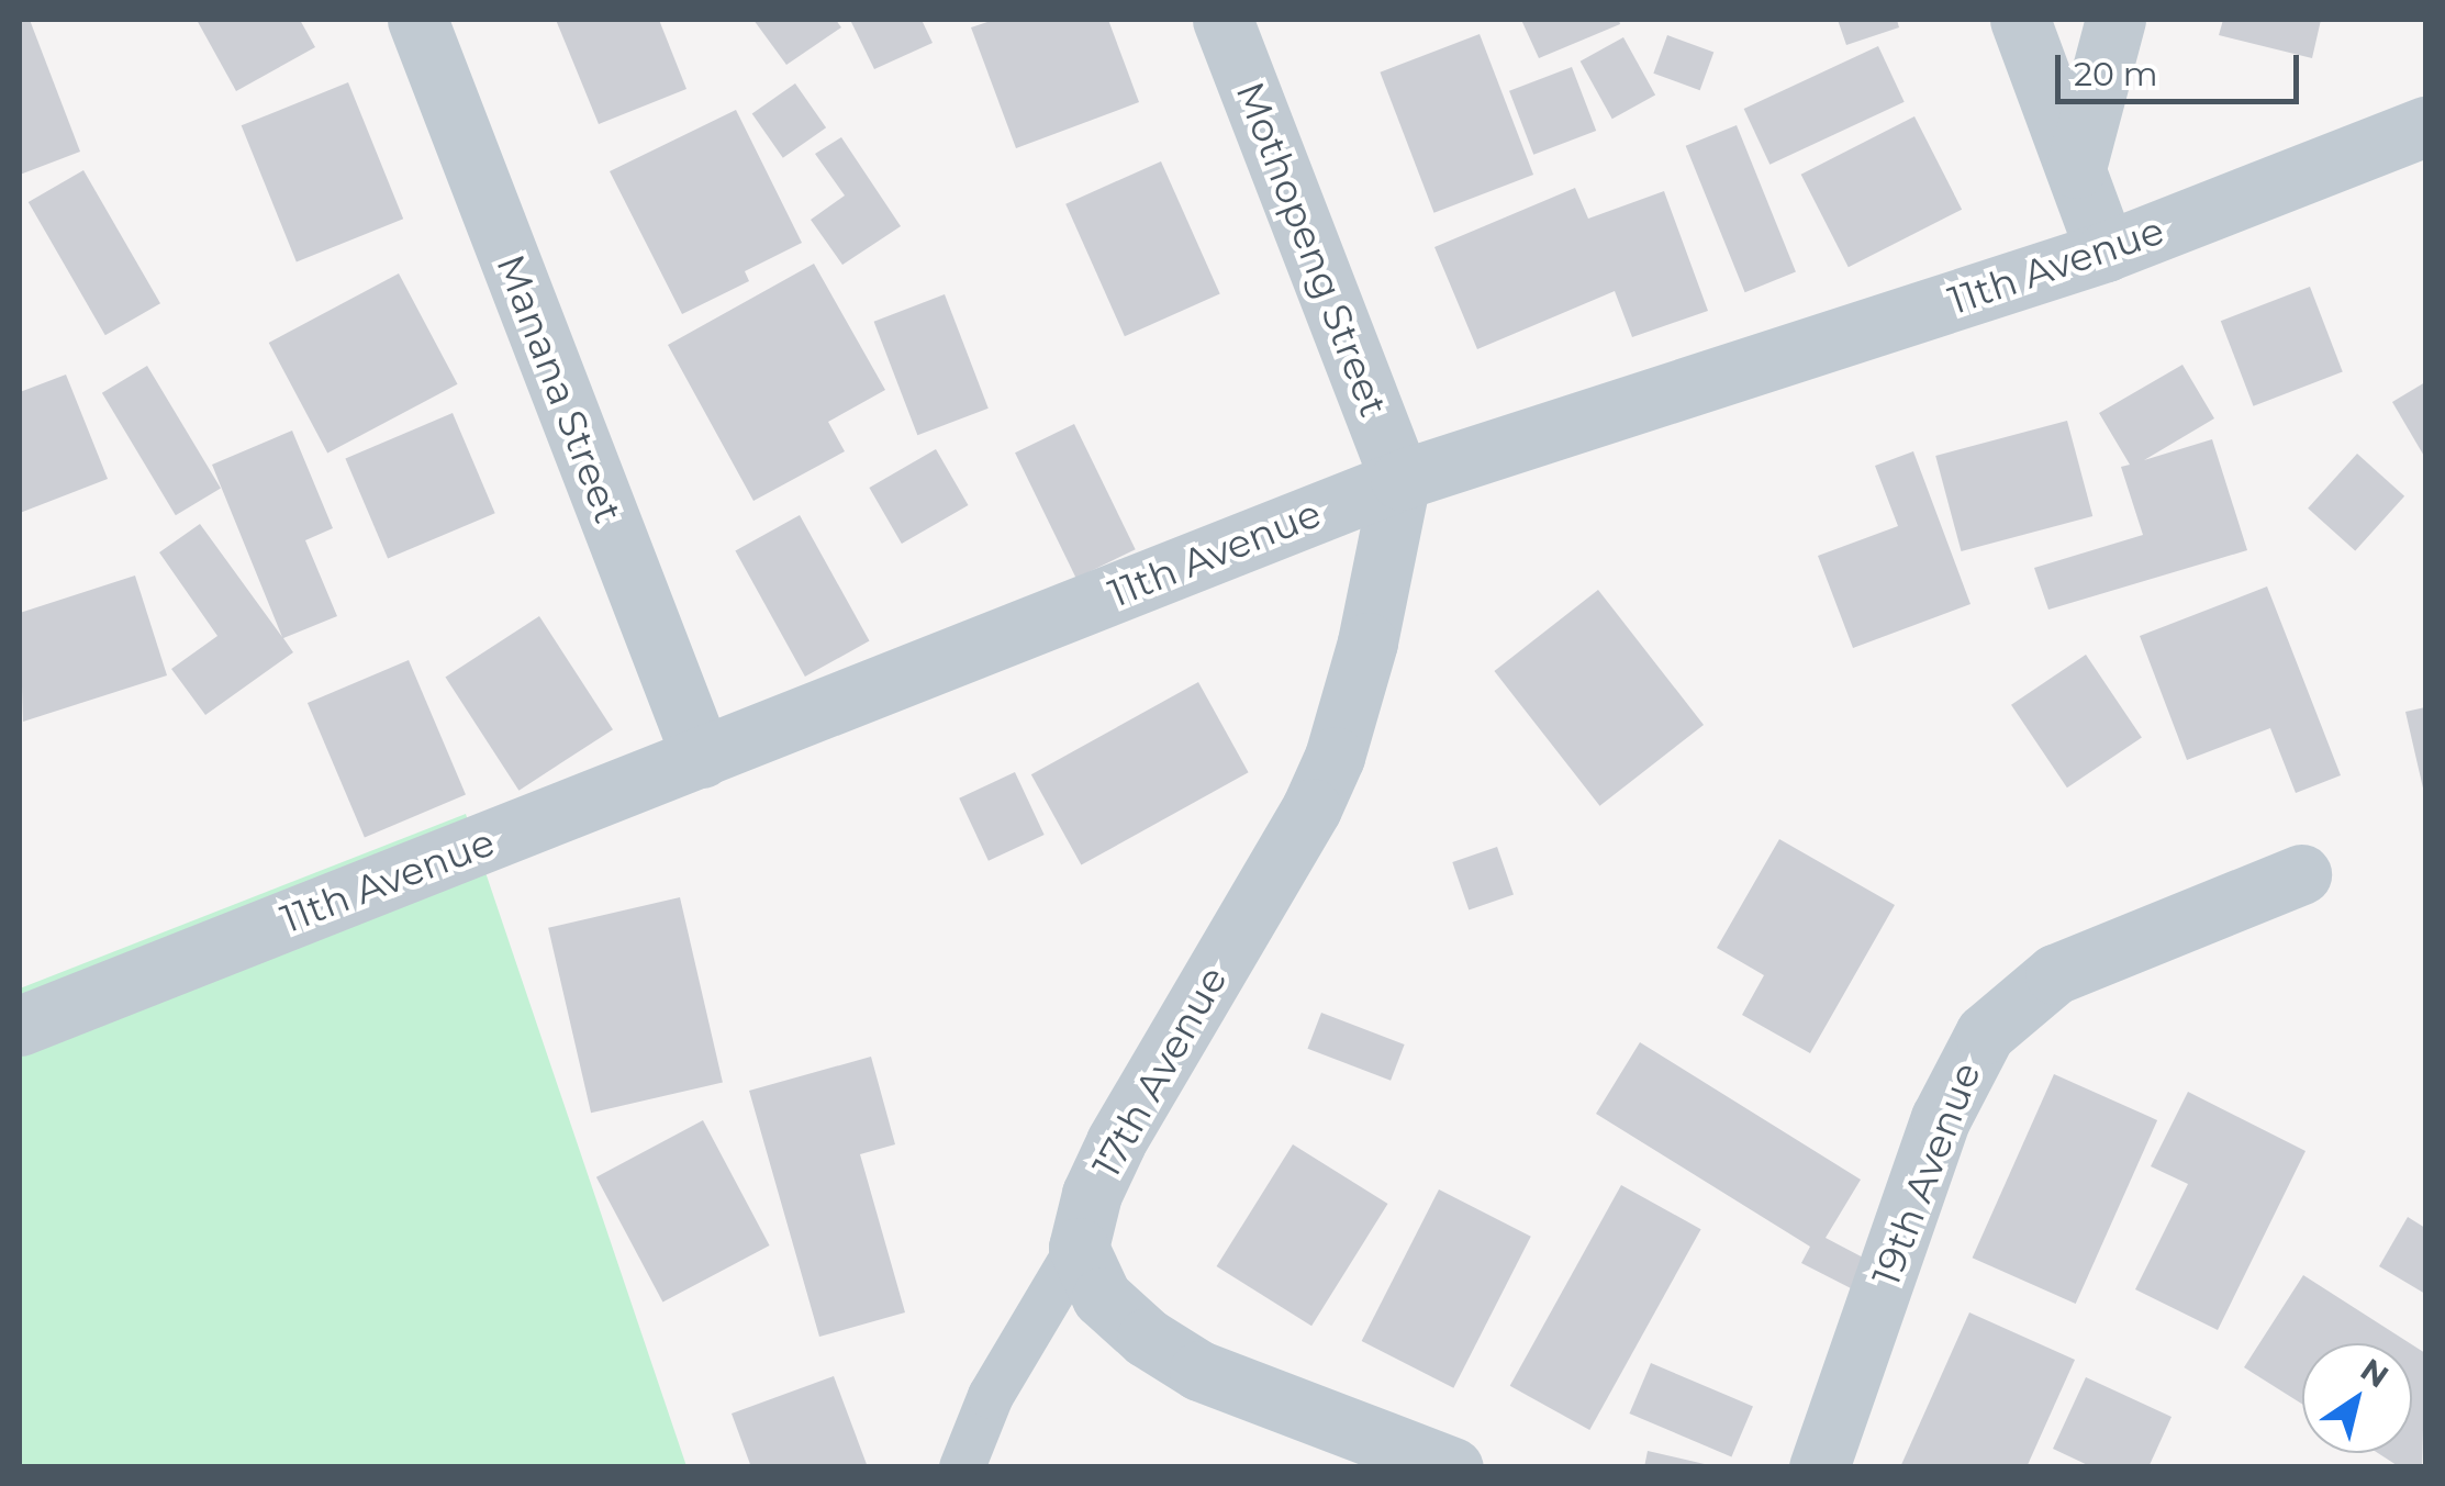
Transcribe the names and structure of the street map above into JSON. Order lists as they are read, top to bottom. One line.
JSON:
{"streets":{"street":["Mothopeng Street","11th Avenue","Manana Street","17th Avenue","19th Avenue"]},"crossings":[["Mothopeng Street","11th Avenue"],["Mothopeng Street","17th Avenue"],["11th Avenue","Manana Street"],["11th Avenue","17th Avenue"]],"scale_bar":"20 m","north":"top right"}
